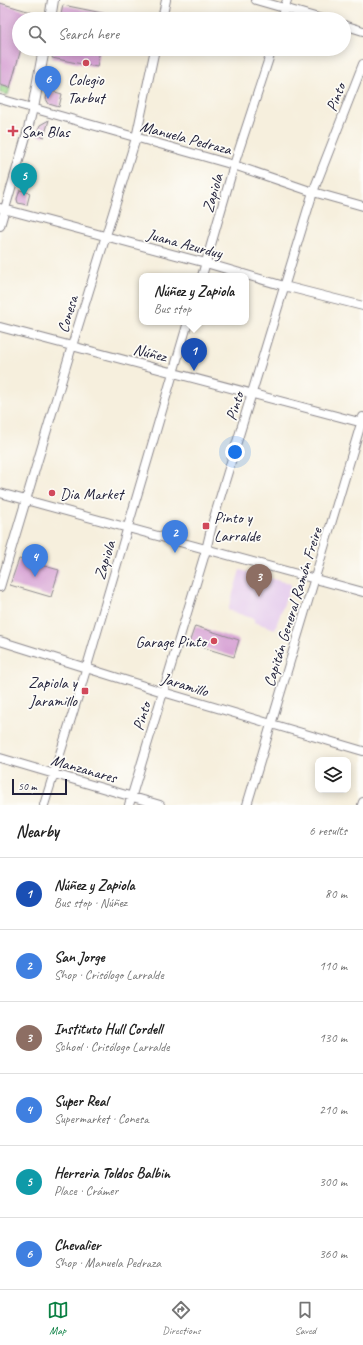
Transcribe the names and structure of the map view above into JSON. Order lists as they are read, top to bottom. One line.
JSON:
{"streets":{"street":["Pinto","Manuela Pedraza","Zapiola","Juana Azurduy","Conesa","Núñez","Capitán General Ramón Freire","Jaramillo","Manzanares"]},"crossings":[["Pinto","Manuela Pedraza"],["Pinto","Juana Azurduy"],["Pinto","Núñez"],["Pinto","Jaramillo"],["Pinto","Manzanares"],["Manuela Pedraza","Zapiola"],["Manuela Pedraza","Conesa"],["Zapiola","Juana Azurduy"],["Zapiola","Núñez"],["Zapiola","Jaramillo"],["Zapiola","Manzanares"],["Juana Azurduy","Conesa"],["Conesa","Núñez"],["Núñez","Capitán General Ramón Freire"],["Capitán General Ramón Freire","Jaramillo"]],"places":{"other":["Colegio Tarbut","Dia Market","Garage Pinto"],"health":["San Blas"],"transit":["Pinto y Larralde","Zapiola y Jaramillo"]},"scale_bar":"50 m","page":{"search":"Search here","pins":["6","5","1","2","4","3"],"popup":["Núñez y Zapiola","Bus stop"],"scale":"50 m","heading":["Nearby","6 results"],"list":[{"mark":"1","name":"Núñez y Zapiola","note":"Bus stop · Núñez","value":"80 m"},{"mark":"2","name":"San Jorge","note":"Shop · Crisólogo Larralde","value":"110 m"},{"mark":"3","name":"Instituto Hull Cordell","note":"School · Crisólogo Larralde","value":"130 m"},{"mark":"4","name":"Super Real","note":"Supermarket · Conesa","value":"210 m"},{"mark":"5","name":"Herreria Toldos Balbin","note":"Place · Crámer","value":"300 m"},{"mark":"6","name":"Chevalier","note":"Shop · Manuela Pedraza","value":"360 m"}],"nav":["Map","Directions","Saved"]}}
